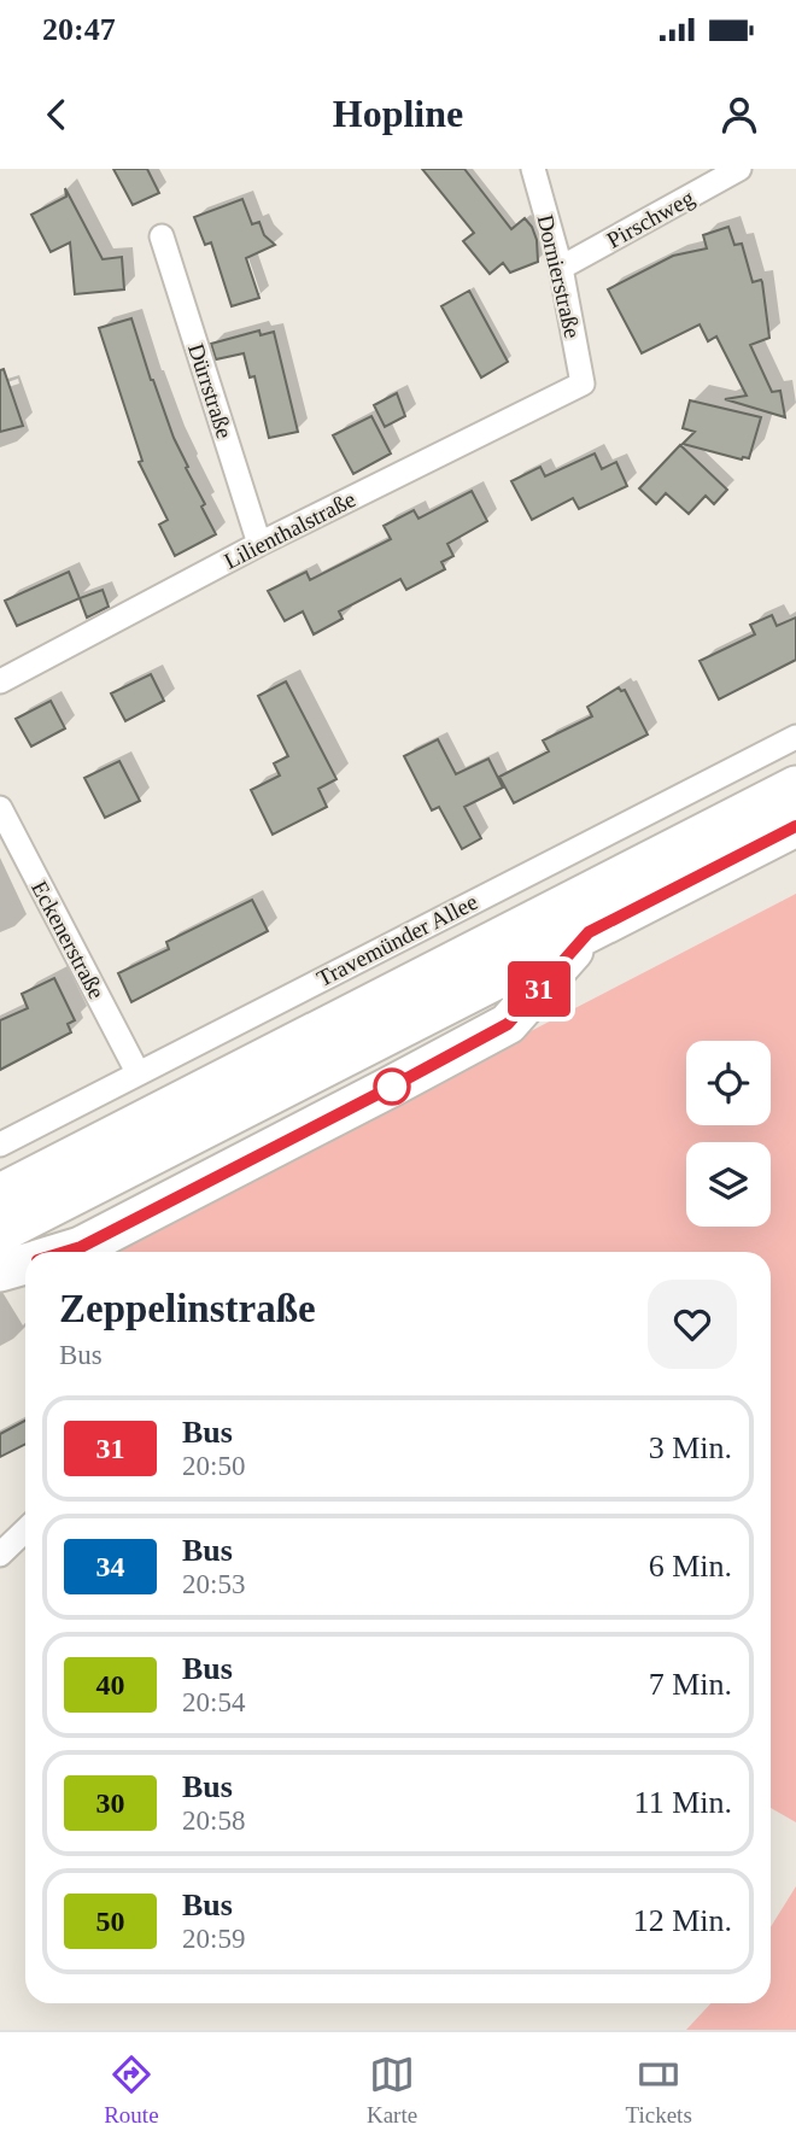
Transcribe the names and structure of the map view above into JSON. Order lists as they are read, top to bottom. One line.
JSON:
{"streets":{"highway":["Travemünder Allee"],"street":["Pirschweg","Dornierstraße","Dürrstraße","Lilienthalstraße","Eckenerstraße"]},"crossings":[["Pirschweg","Dornierstraße"],["Dornierstraße","Lilienthalstraße"],["Dürrstraße","Lilienthalstraße"],["Eckenerstraße","Travemünder Allee"]],"lines":["bus line 31"],"page":{"status":"20:47","header":"Hopline","on_map":"31","heading":["Zeppelinstraße","Bus"],"list":[{"mark":"31","name":"Bus","note":"20:50","value":"3 Min."},{"mark":"34","name":"Bus","note":"20:53","value":"6 Min."},{"mark":"40","name":"Bus","note":"20:54","value":"7 Min."},{"mark":"30","name":"Bus","note":"20:58","value":"11 Min."},{"mark":"50","name":"Bus","note":"20:59","value":"12 Min."}],"tabs":["Route","Karte","Tickets"]}}
